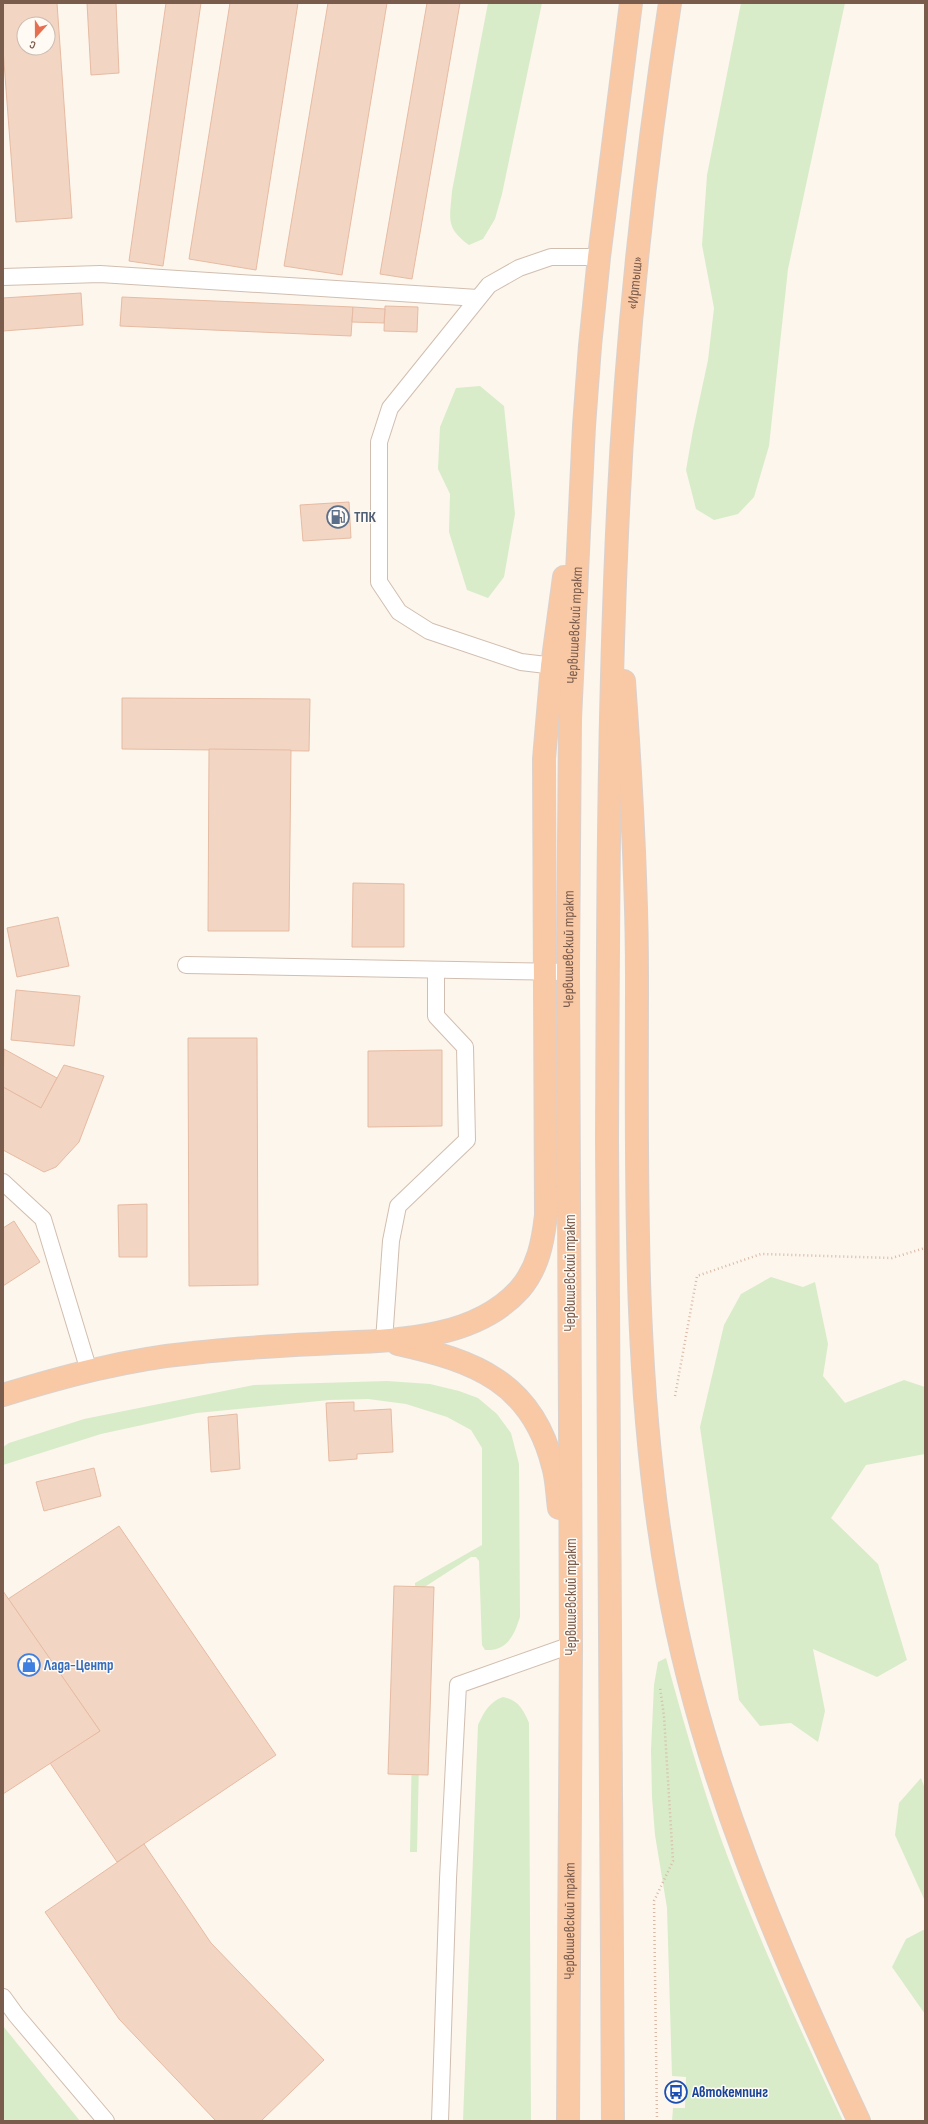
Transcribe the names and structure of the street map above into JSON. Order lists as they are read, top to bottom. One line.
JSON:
{"streets":{"highway":["«Иртыш»","Червишевский тракт"]},"places":{"fuel station":["ТПК"],"shop":["Лада-Центр"],"bus stop":["Автокемпинг"]},"north":"bottom"}
